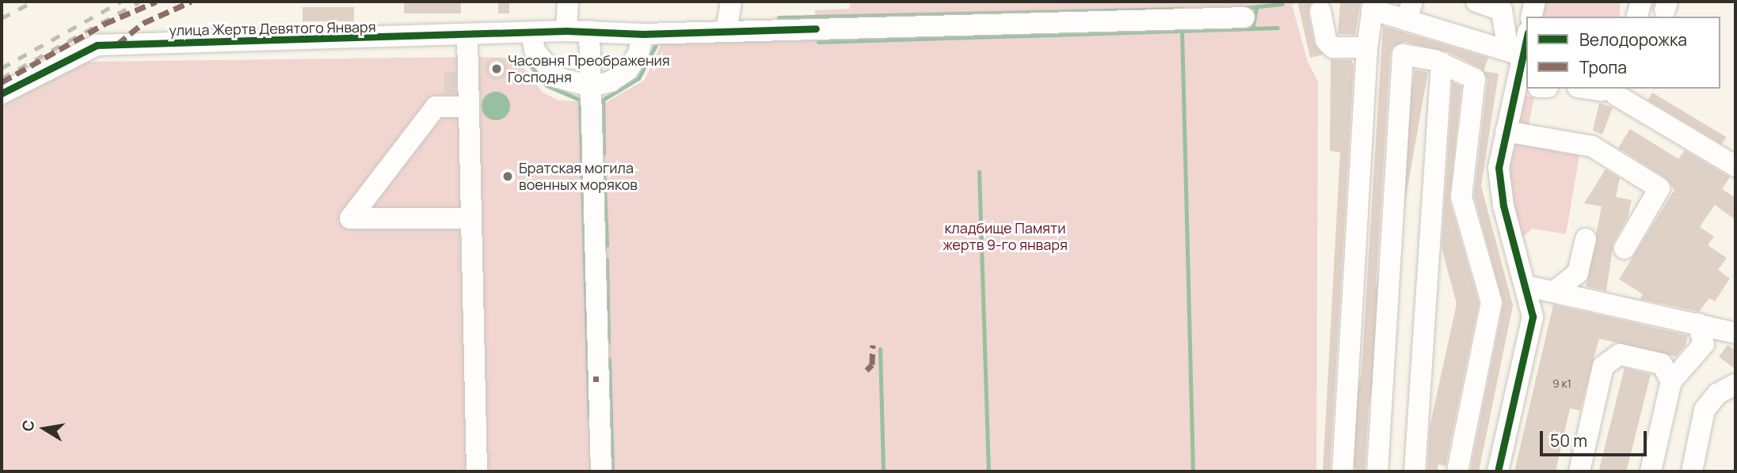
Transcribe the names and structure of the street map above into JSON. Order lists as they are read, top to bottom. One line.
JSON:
{"streets":{"street":["улица Жертв Девятого Января"]},"parks":["кладбище Памяти жертв 9-го января"],"places":["Часовня Преображения Господня","Братская могила военных моряков"],"house_numbers":["9 к1"],"legend":["Велодорожка","Тропа"],"scale_bar":"50 m","north":"left"}
